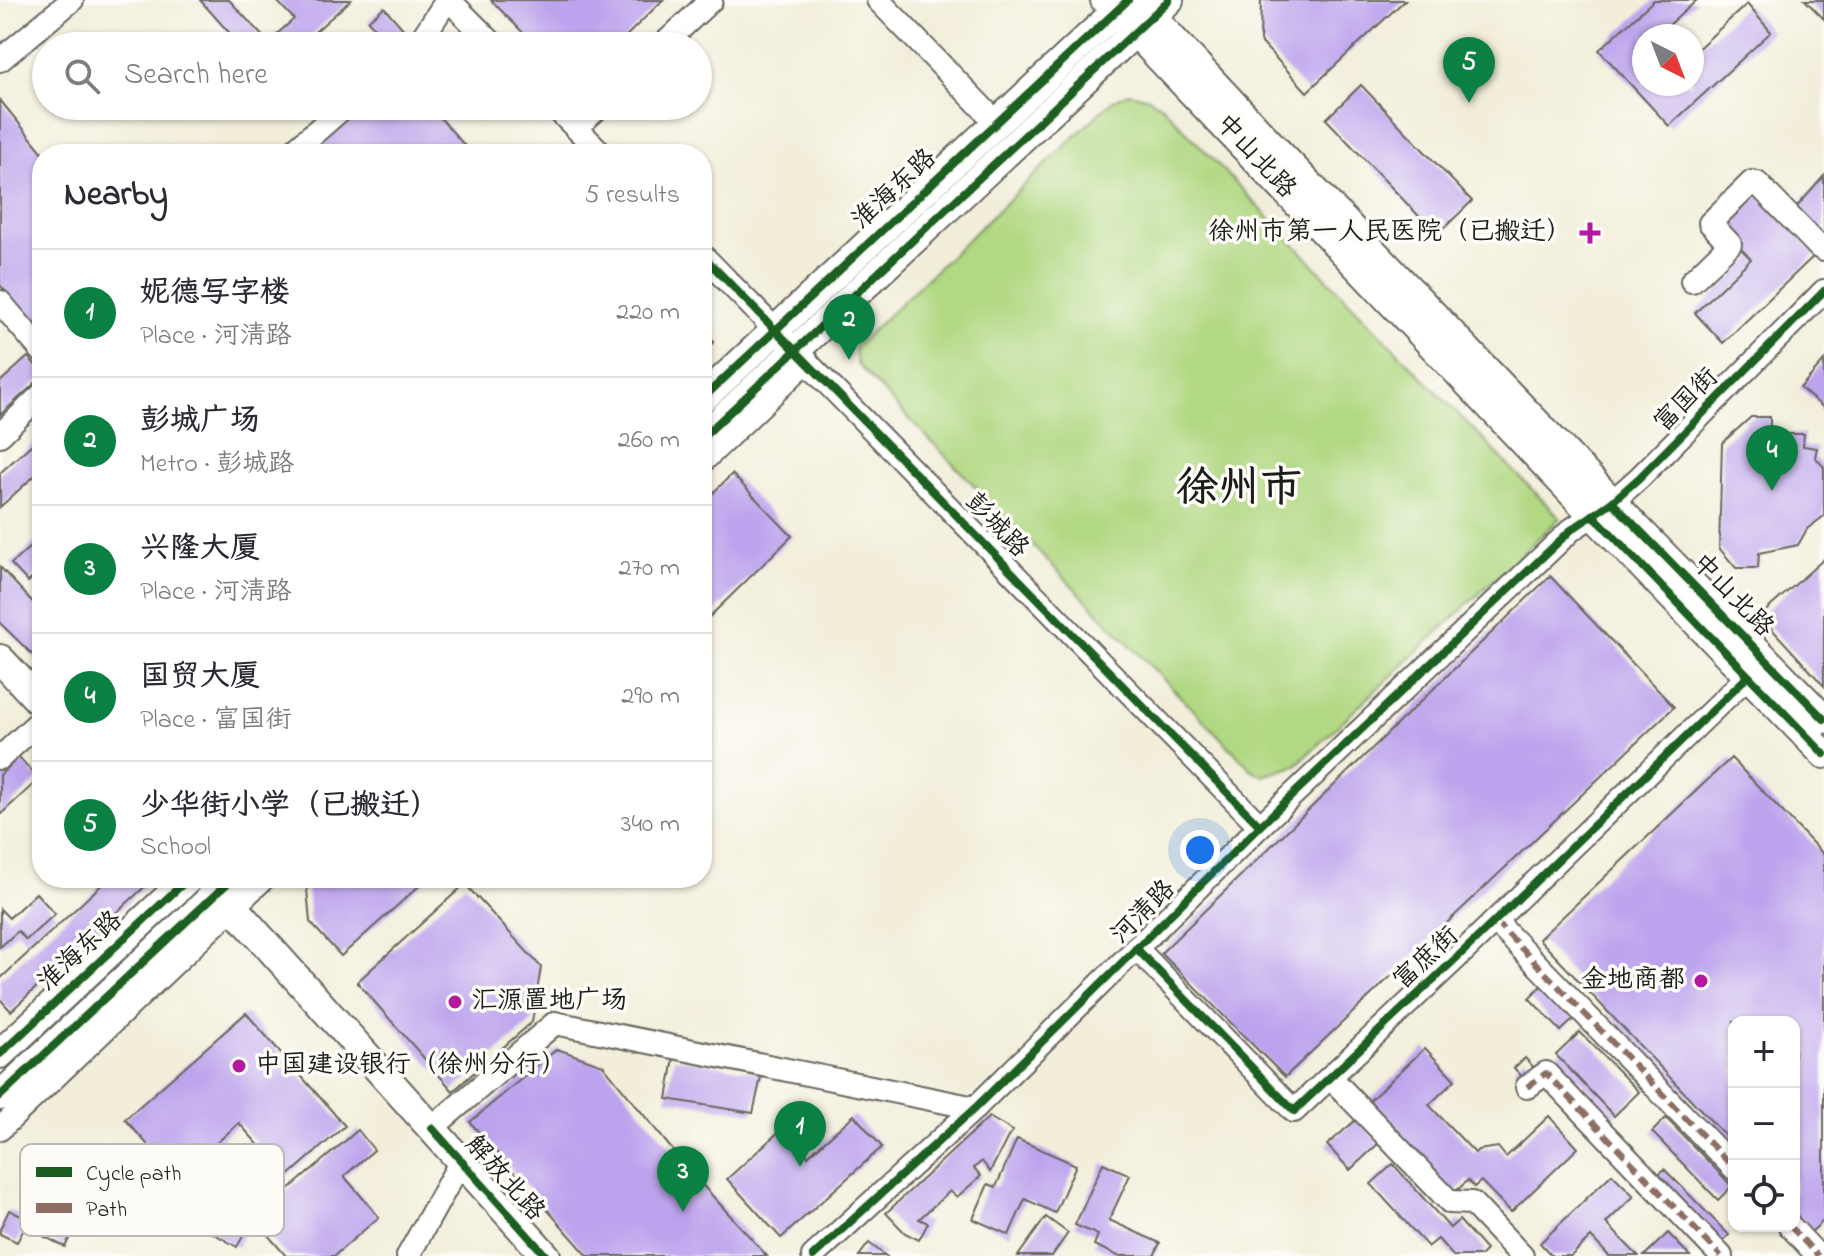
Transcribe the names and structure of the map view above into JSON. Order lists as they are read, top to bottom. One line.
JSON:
{"streets":{"main road":["中山北路","淮海东路","解放北路"],"street":["富国街","彭城路","河清路","富庶街"]},"crossings":[["中山北路","淮海东路"],["中山北路","富国街"],["中山北路","河清路"],["中山北路","富庶街"],["淮海东路","彭城路"],["富国街","河清路"],["彭城路","河清路"],["河清路","富庶街"]],"districts":["徐州市"],"places":{"health":["徐州市第一人民医院（已搬迁）"],"other":["金地商都","汇源置地广场","中国建设银行（徐州分行）"]},"legend":["Cycle path","Path"],"north":"bottom right","page":{"search":"Search here","pins":["5","2","4","1","3"],"heading":["Nearby","5 results"],"list":[{"mark":"1","name":"妮德写字楼","note":"Place · 河清路","value":"220 m"},{"mark":"2","name":"彭城广场","note":"Metro · 彭城路","value":"260 m"},{"mark":"3","name":"兴隆大厦","note":"Place · 河清路","value":"270 m"},{"mark":"4","name":"国贸大厦","note":"Place · 富国街","value":"290 m"},{"mark":"5","name":"少华街小学（已搬迁）","note":"School","value":"340 m"}],"map_buttons":["+","−"]}}
